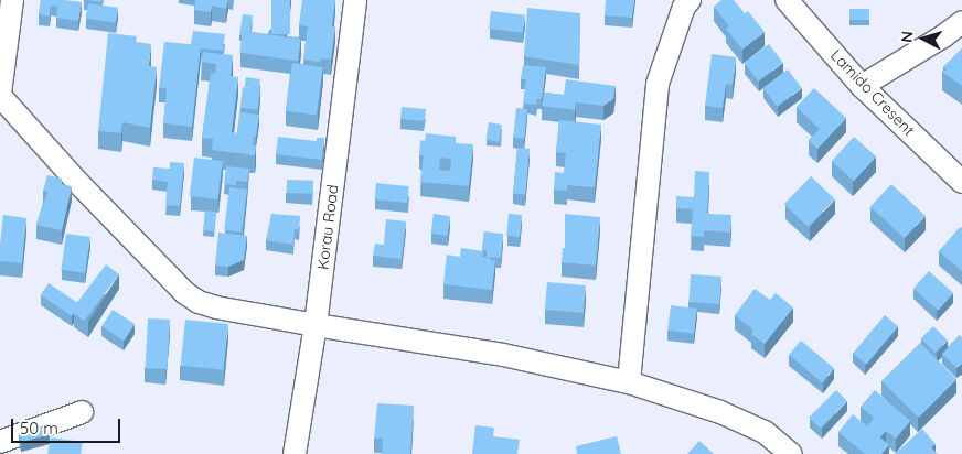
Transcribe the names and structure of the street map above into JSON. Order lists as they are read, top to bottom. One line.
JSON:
{"streets":{"street":["Lamido Cresent","Korau Road"]},"scale_bar":"50 m","north":"left"}
